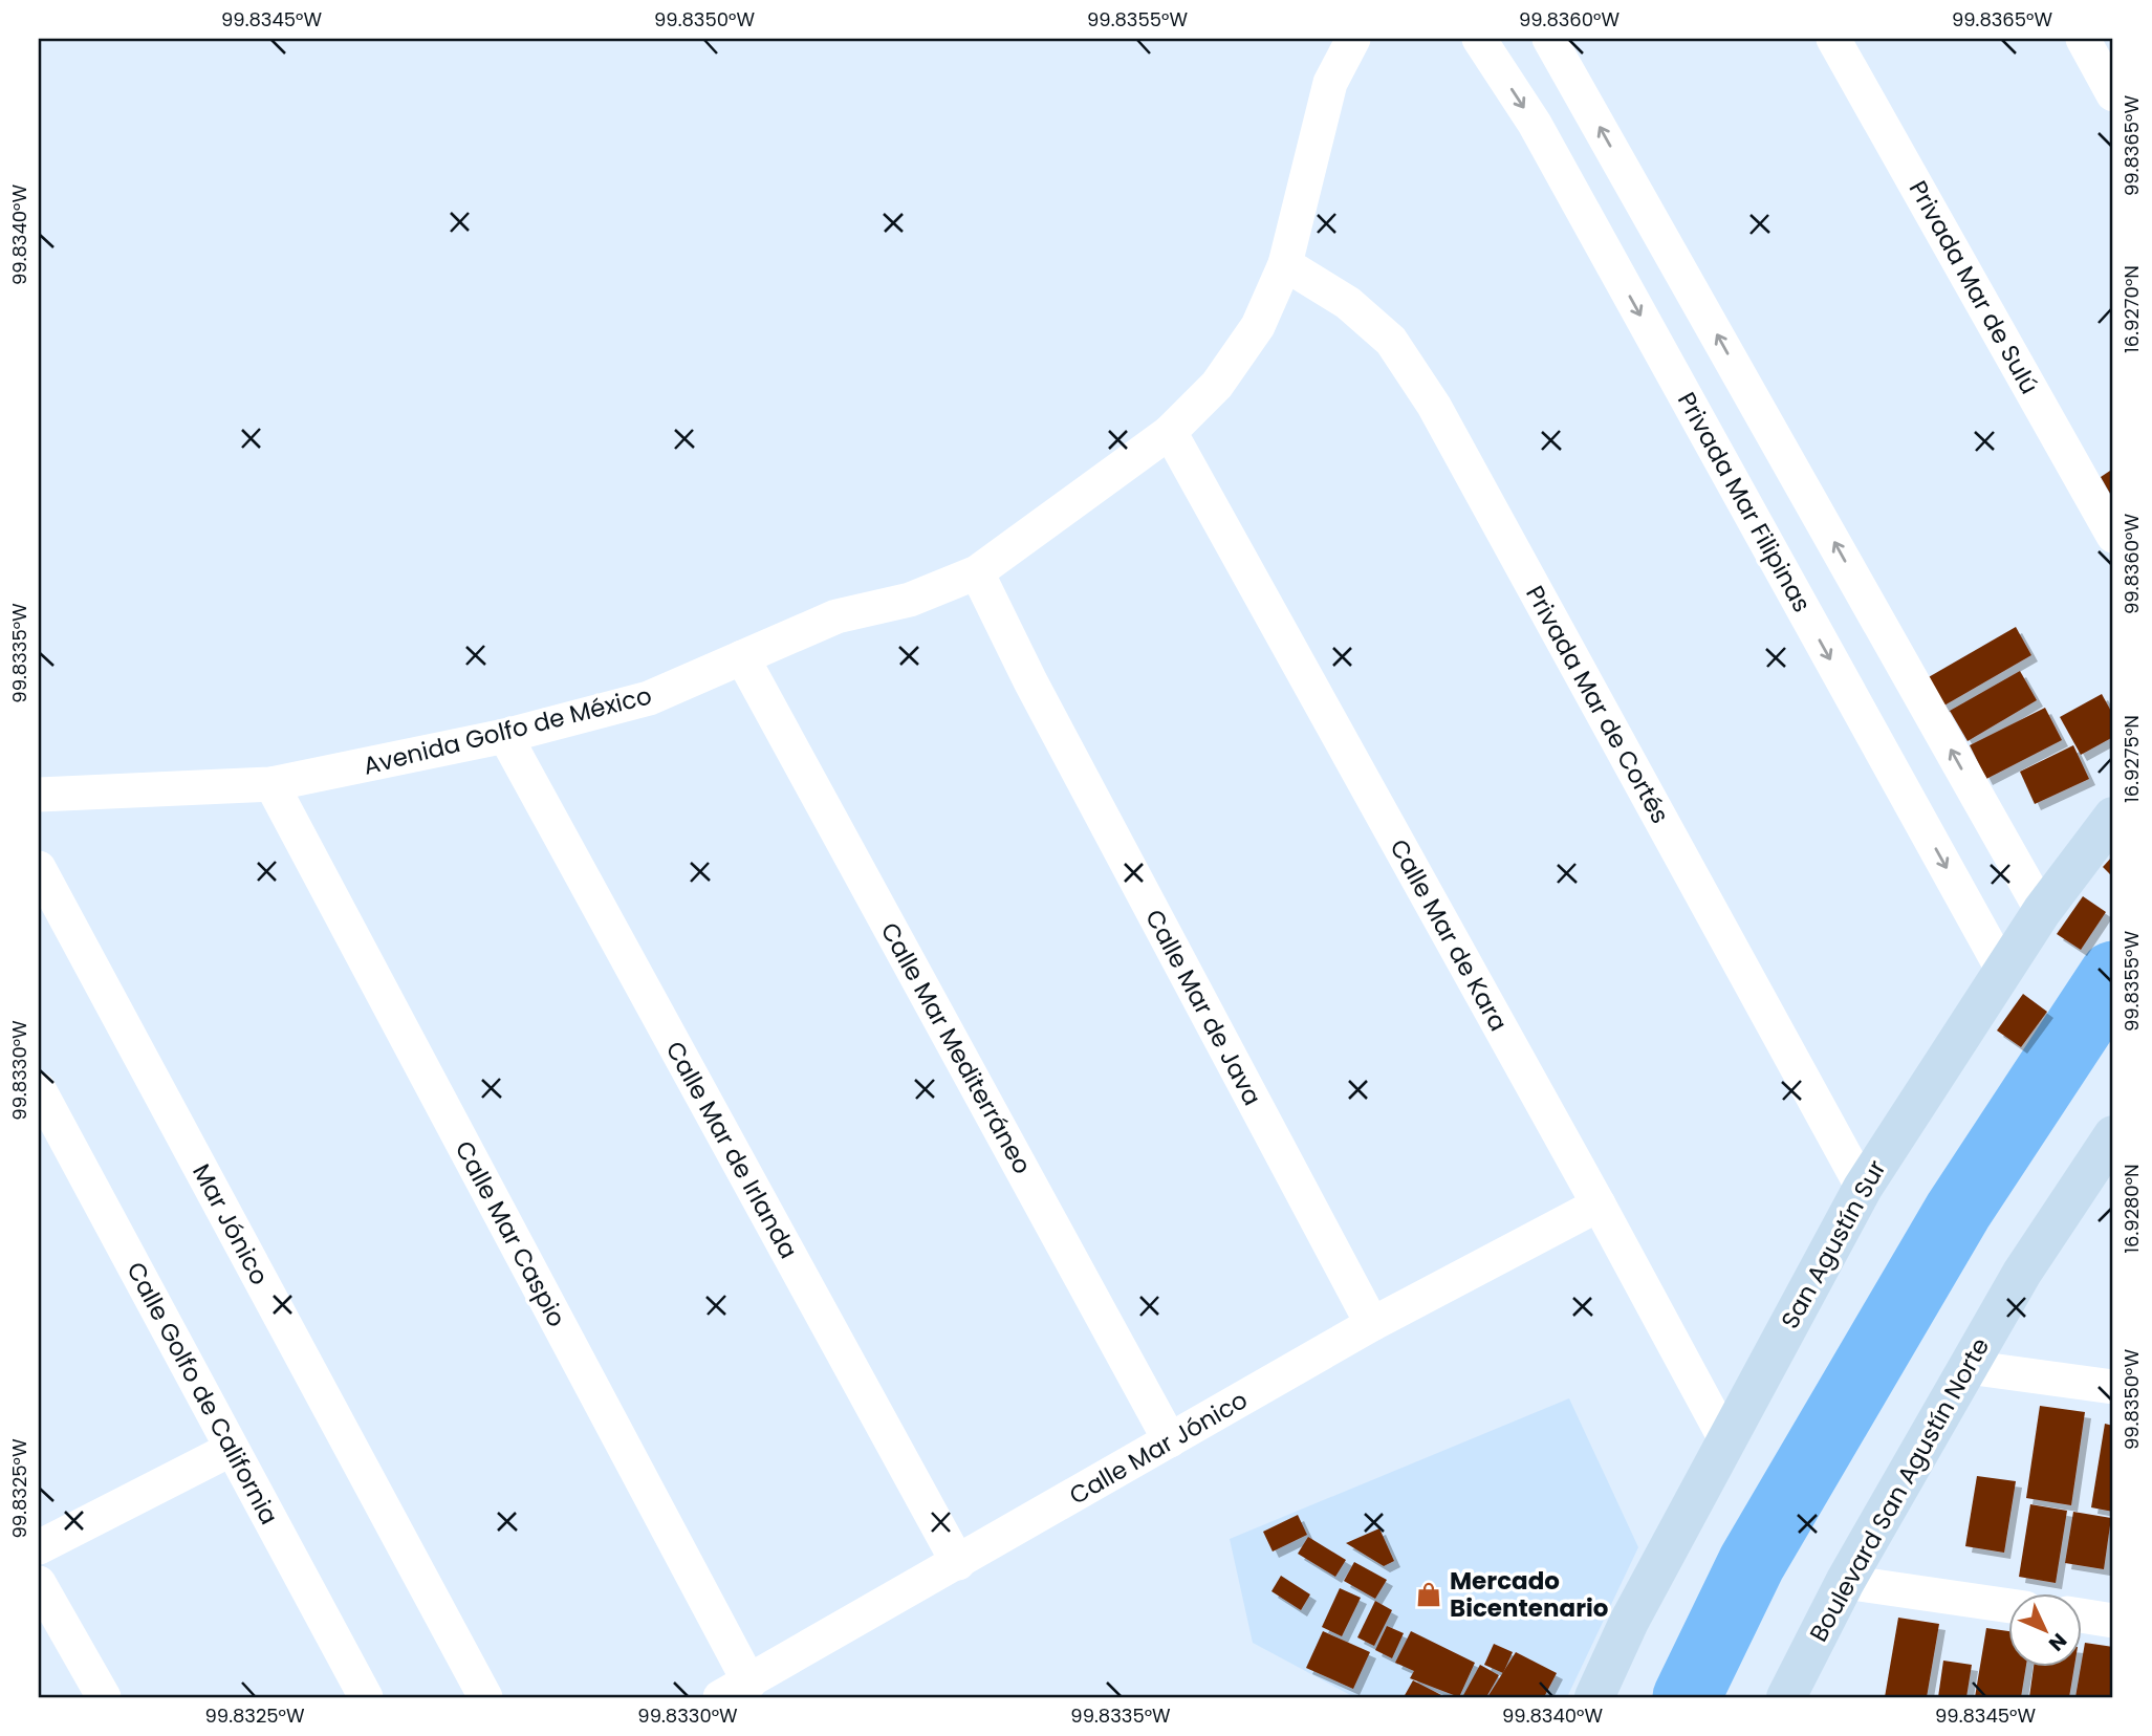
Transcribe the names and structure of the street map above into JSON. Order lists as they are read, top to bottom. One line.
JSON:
{"streets":{"main road":["San Agustín Sur","Boulevard San Agustín Norte"],"street":["Privada Mar de Sulú","Privada Mar Filipinas","Privada Mar de Cortés","Avenida Golfo de México","Calle Mar de Kara","Calle Mar de Java","Calle Mar Mediterráneo","Calle Mar de Irlanda","Mar Jónico","Calle Mar Caspio","Calle Golfo de California","Calle Mar Jónico"]},"crossings":[["Privada Mar Filipinas","San Agustín Sur"],["Privada Mar de Cortés","Avenida Golfo de México"],["Privada Mar de Cortés","San Agustín Sur"],["Avenida Golfo de México","Calle Mar de Kara"],["Avenida Golfo de México","Calle Mar de Java"],["Avenida Golfo de México","Calle Mar Mediterráneo"],["Avenida Golfo de México","Calle Mar de Irlanda"],["Avenida Golfo de México","Calle Mar Caspio"],["Calle Mar de Kara","San Agustín Sur"],["Calle Mar de Kara","Calle Mar Jónico"],["Calle Mar de Java","Calle Mar Jónico"],["Calle Mar Mediterráneo","Calle Mar Jónico"],["Calle Mar de Irlanda","Calle Mar Jónico"],["Calle Mar Caspio","Calle Mar Jónico"]],"places":{"shop":["Mercado Bicentenario"]},"north":"bottom right","coordinates":["99.8345°W","99.8350°W","99.8355°W","99.8360°W","99.8365°W","99.8340°W","16.9270°N","99.8335°W","16.9275°N","99.8330°W","16.9280°N","99.8325°W"]}
